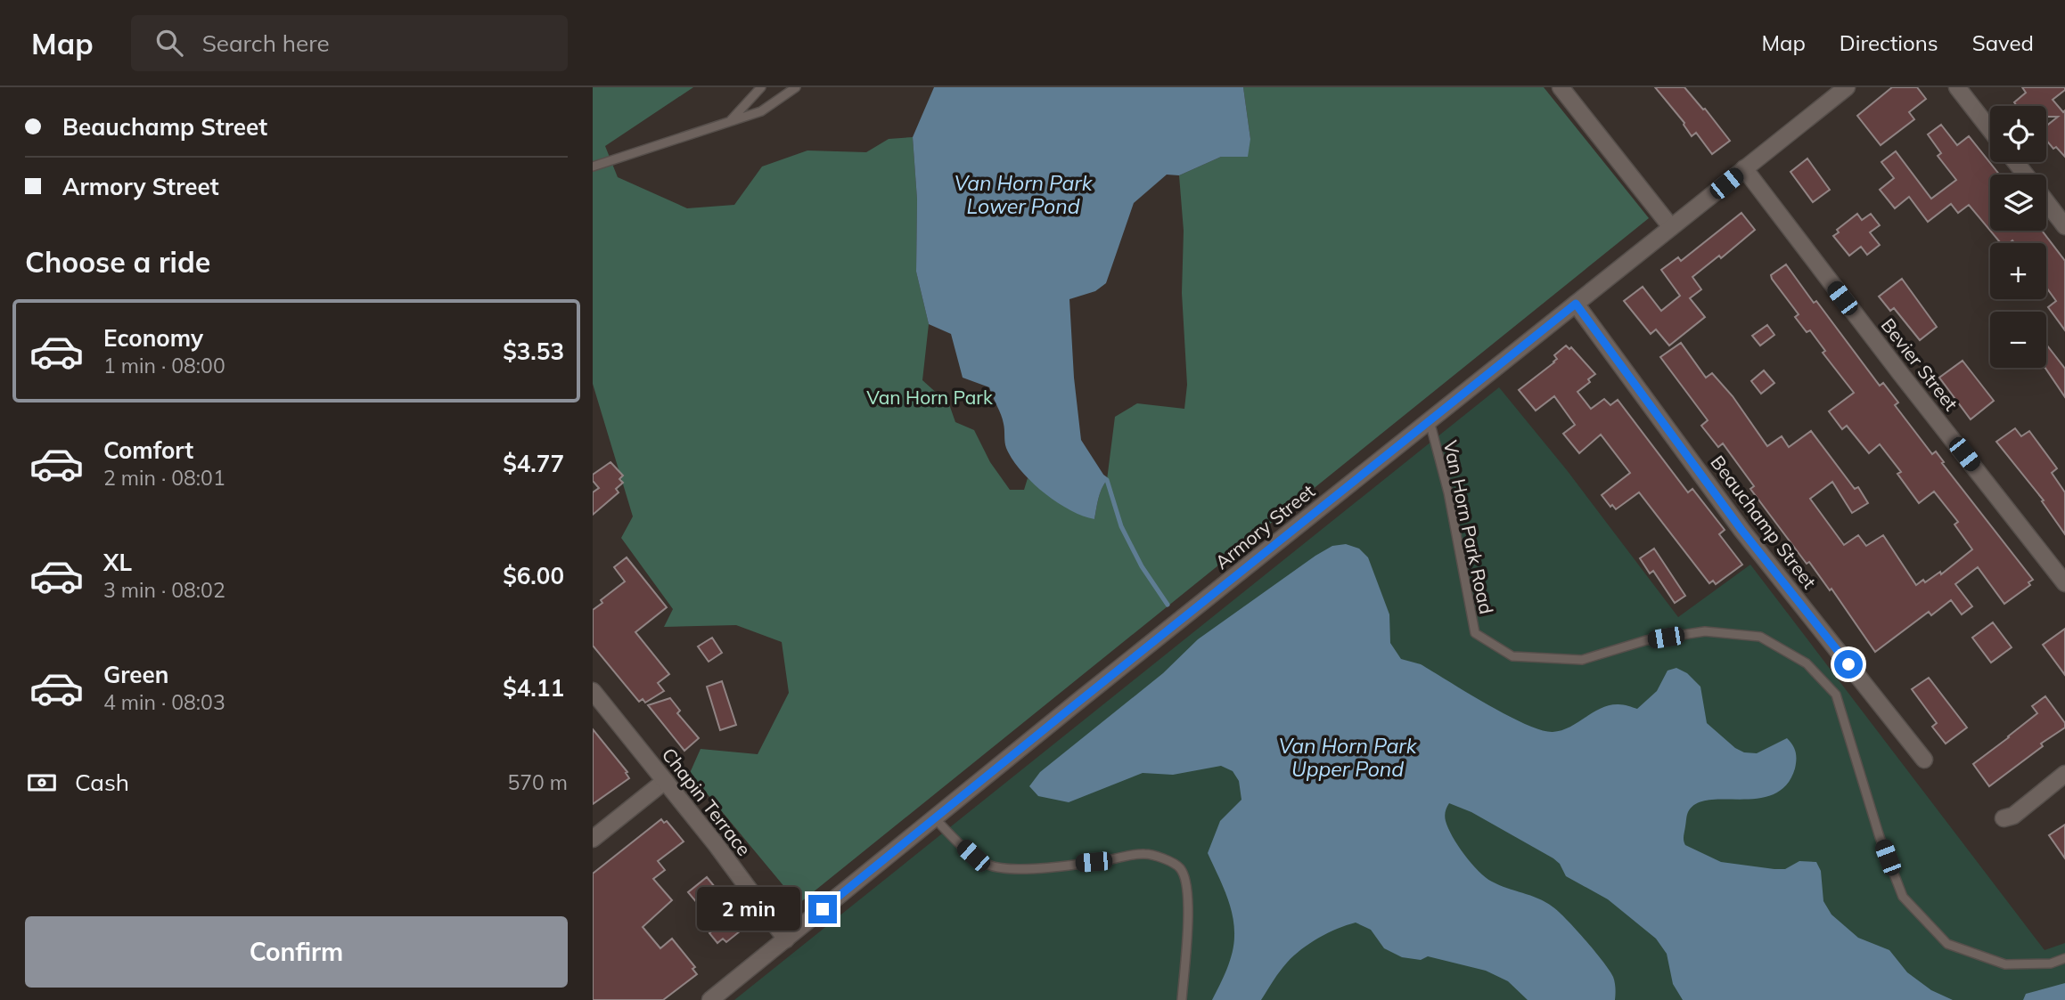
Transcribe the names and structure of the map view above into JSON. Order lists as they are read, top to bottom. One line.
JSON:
{"streets":{"street":["Bevier Street","Beauchamp Street","Armory Street","Chapin Terrace"],"lane":["Van Horn Park Road"]},"crossings":[["Bevier Street","Armory Street"],["Beauchamp Street","Armory Street"],["Armory Street","Van Horn Park Road"],["Armory Street","Chapin Terrace"]],"water":["Van Horn Park Lower Pond","Van Horn Park Upper Pond"],"parks":["Van Horn Park"],"page":{"header":"Map","search":"Search here","nav":["Map","Directions","Saved"],"banner":["Beauchamp Street","Armory Street"],"map_buttons":["+","−"],"heading":"Choose a ride","list":[{"name":"Economy","note":"1 min · 08:00","value":"$3.53"},{"name":"Comfort","note":"2 min · 08:01","value":"$4.77"},{"name":"XL","note":"3 min · 08:02","value":"$6.00"},{"name":"Green","note":"4 min · 08:03","value":"$4.11"}],"pay":["Cash","570 m"],"bubble":"2 min","buttons":"Confirm"}}
